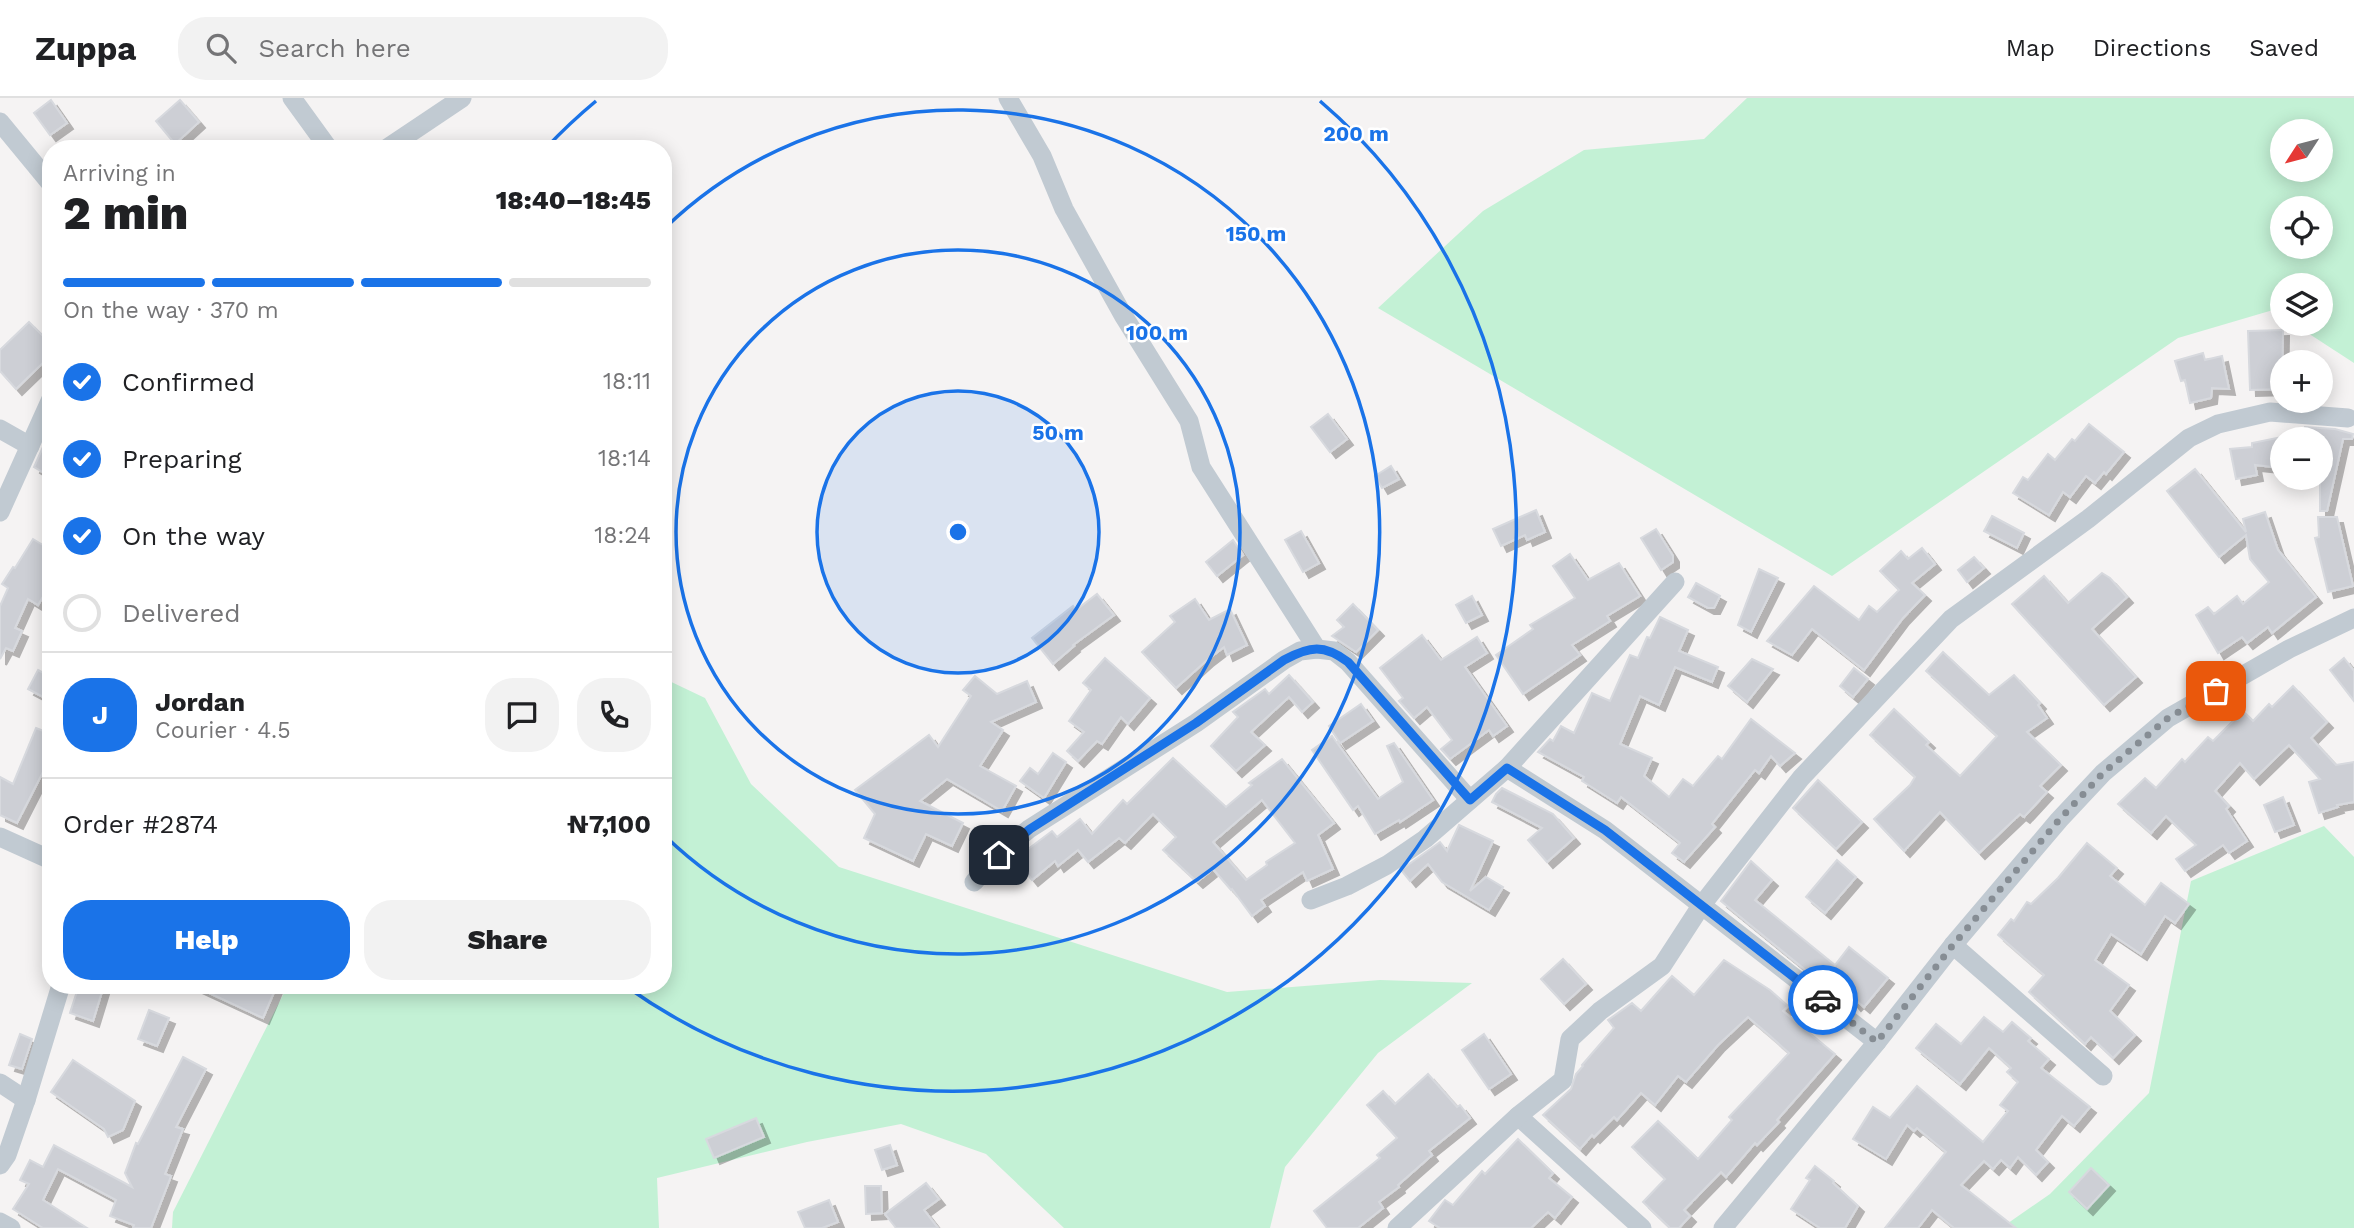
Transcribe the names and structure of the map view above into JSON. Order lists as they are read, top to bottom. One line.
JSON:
{"north":"bottom left","page":{"header":"Zuppa","search":"Search here","nav":["Map","Directions","Saved"],"map_buttons":["+","−"],"heading":["2 min","Arriving in","18:40–18:45"],"panel":["Jordan","Courier · 4.5","Order #2874","₦7,100"],"bar":"On the way · 370 m","list":[["Confirmed","18:11"],["Preparing","18:14"],["On the way","18:24"],"Delivered"],"round":"J","buttons":["Help","Share"]},"rings":["200 m","150 m","100 m","50 m"]}
